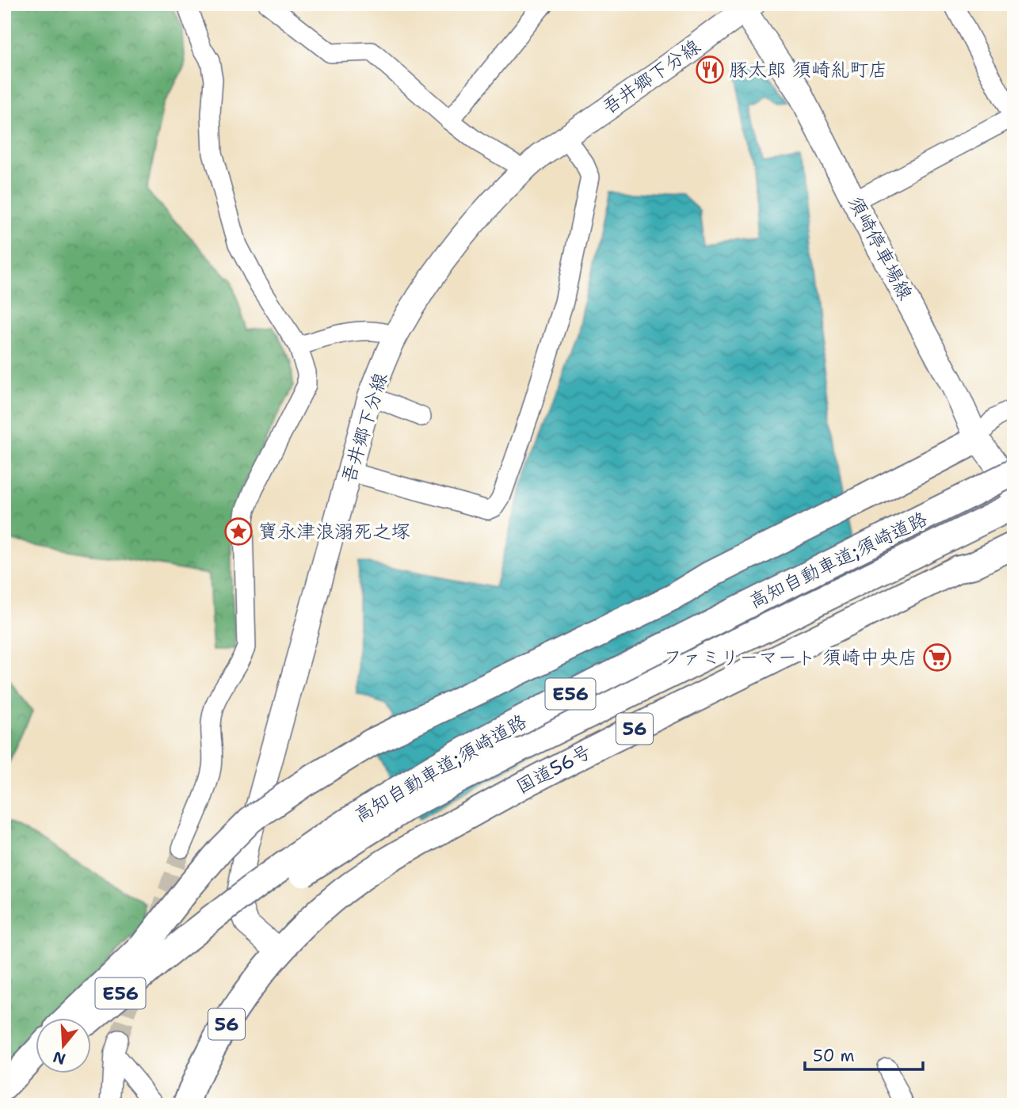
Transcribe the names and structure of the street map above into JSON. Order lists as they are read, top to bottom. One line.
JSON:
{"streets":{"highway":["高知自動車道;須崎道路","E56","56","国道56号"],"main road":["吾井郷下分線","須崎停車場線"]},"crossings":[["吾井郷下分線","須崎停車場線"],["吾井郷下分線","国道56号"]],"places":{"restaurant":["豚太郎 須崎糺町店"],"place":["寶永津浪溺死之塚"],"supermarket":["ファミリーマート 須崎中央店"]},"scale_bar":"50 m","north":"bottom"}
